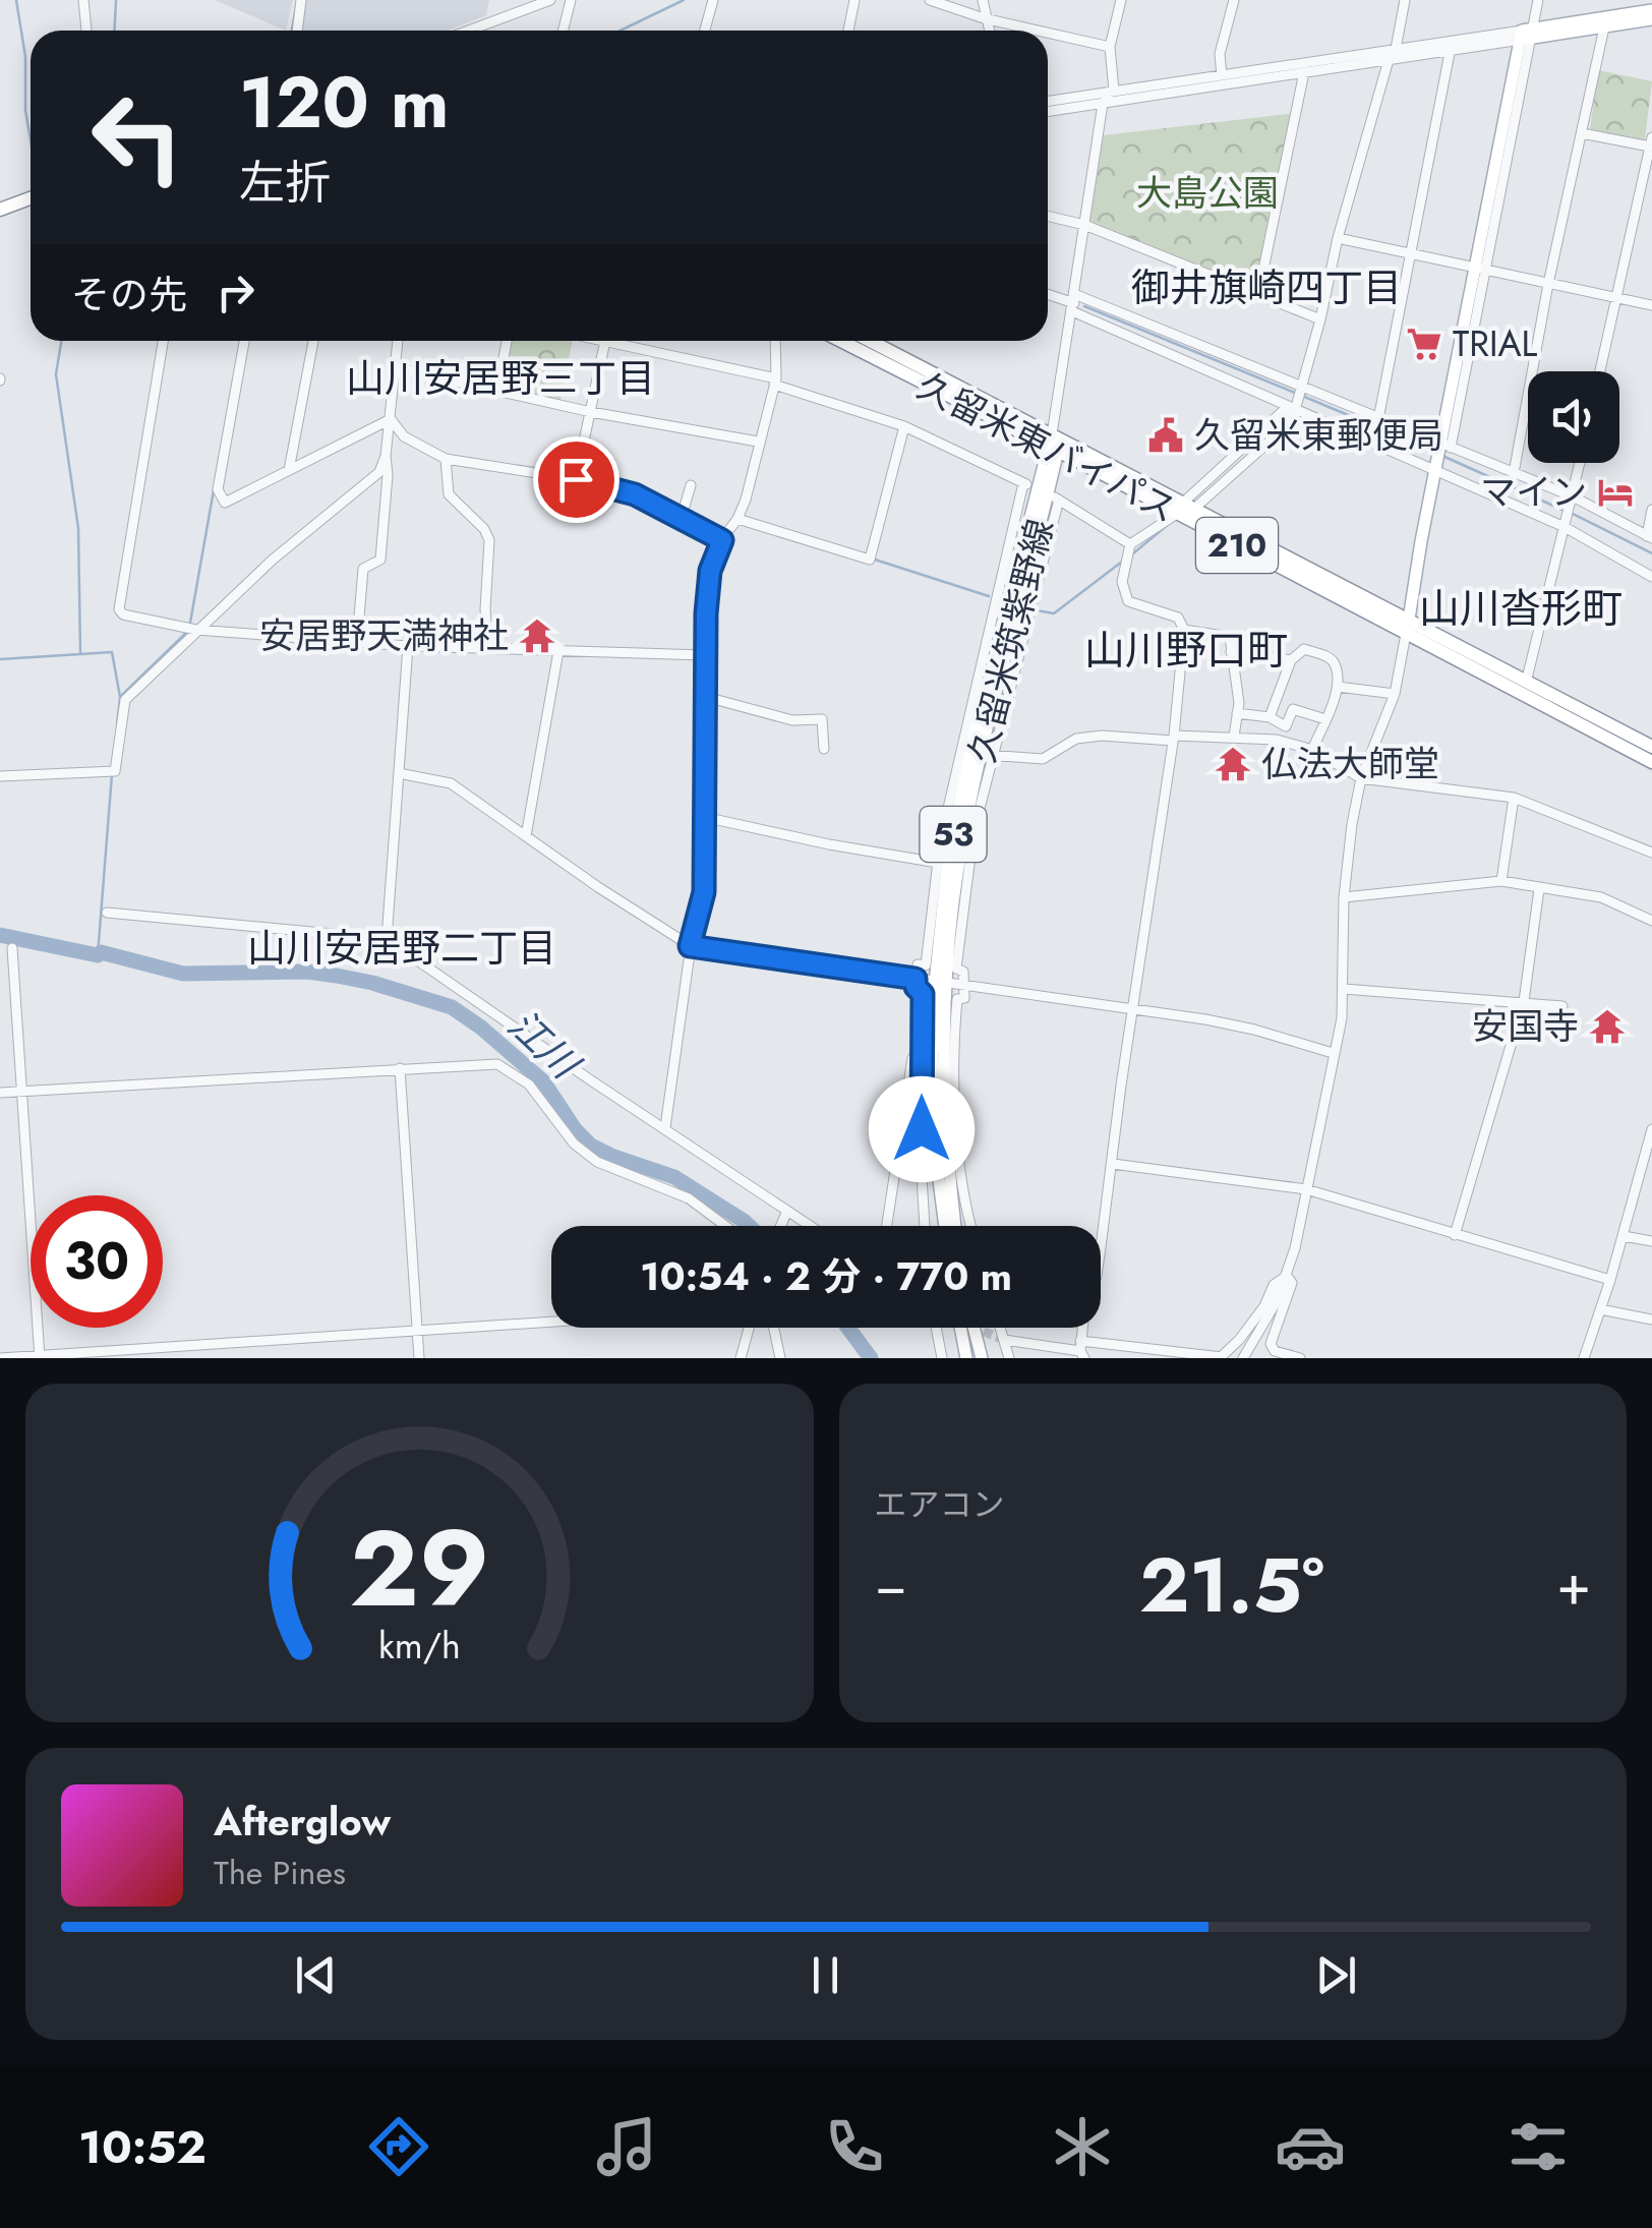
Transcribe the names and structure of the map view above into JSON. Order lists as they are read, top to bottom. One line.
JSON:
{"streets":{"highway":["久留米東バイパス","210"],"main road":["久留米筑紫野線","53"]},"crossings":[["久留米東バイパス","久留米筑紫野線"]],"districts":["御井旗崎四丁目","山川安居野三丁目","山川沓形町","山川野口町","山川安居野二丁目"],"water":["江川"],"parks":["大島公園"],"places":{"supermarket":["TRIAL"],"public building":["久留米東郵便局"],"hotel":["マイン"],"temple":["安居野天満神社","仏法大師堂","安国寺"]},"page":{"turn":["120 m","左折"],"then":"その先","limit":"30","trip":"10:54 · 2 分 · 770 m","tile":"エアコン","heat":["−","21.5°","+"],"song":["Afterglow","The Pines"],"tabs":"10:52","gauge":["29","km/h"]}}
